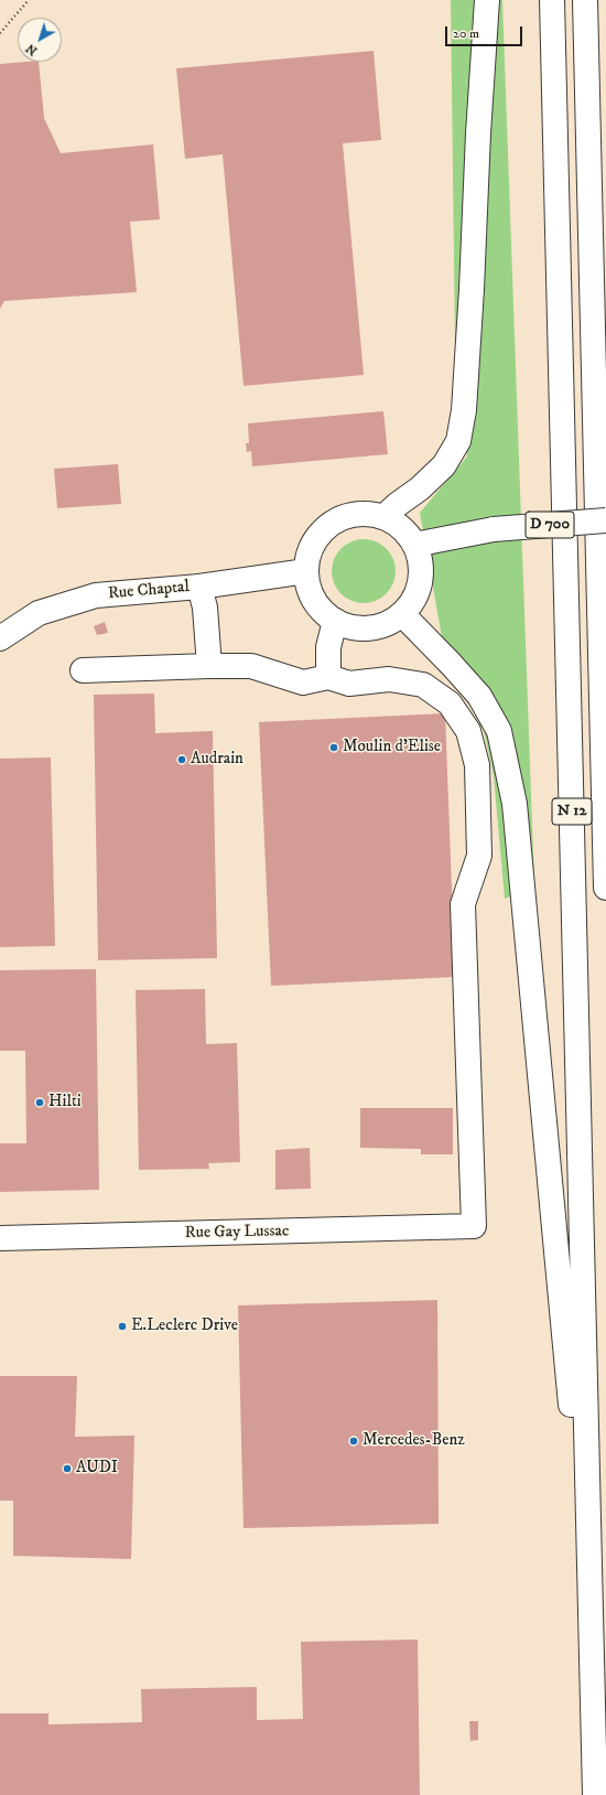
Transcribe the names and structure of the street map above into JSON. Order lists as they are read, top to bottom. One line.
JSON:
{"streets":{"main road":["D 700","Rue Chaptal","N 12","Rue Gay Lussac"]},"crossings":[["D 700","Rue Chaptal"]],"places":["Moulin d'Elise","Audrain","Hilti","E.Leclerc Drive","Mercedes-Benz","AUDI"],"scale_bar":"20 m","north":"bottom left"}
